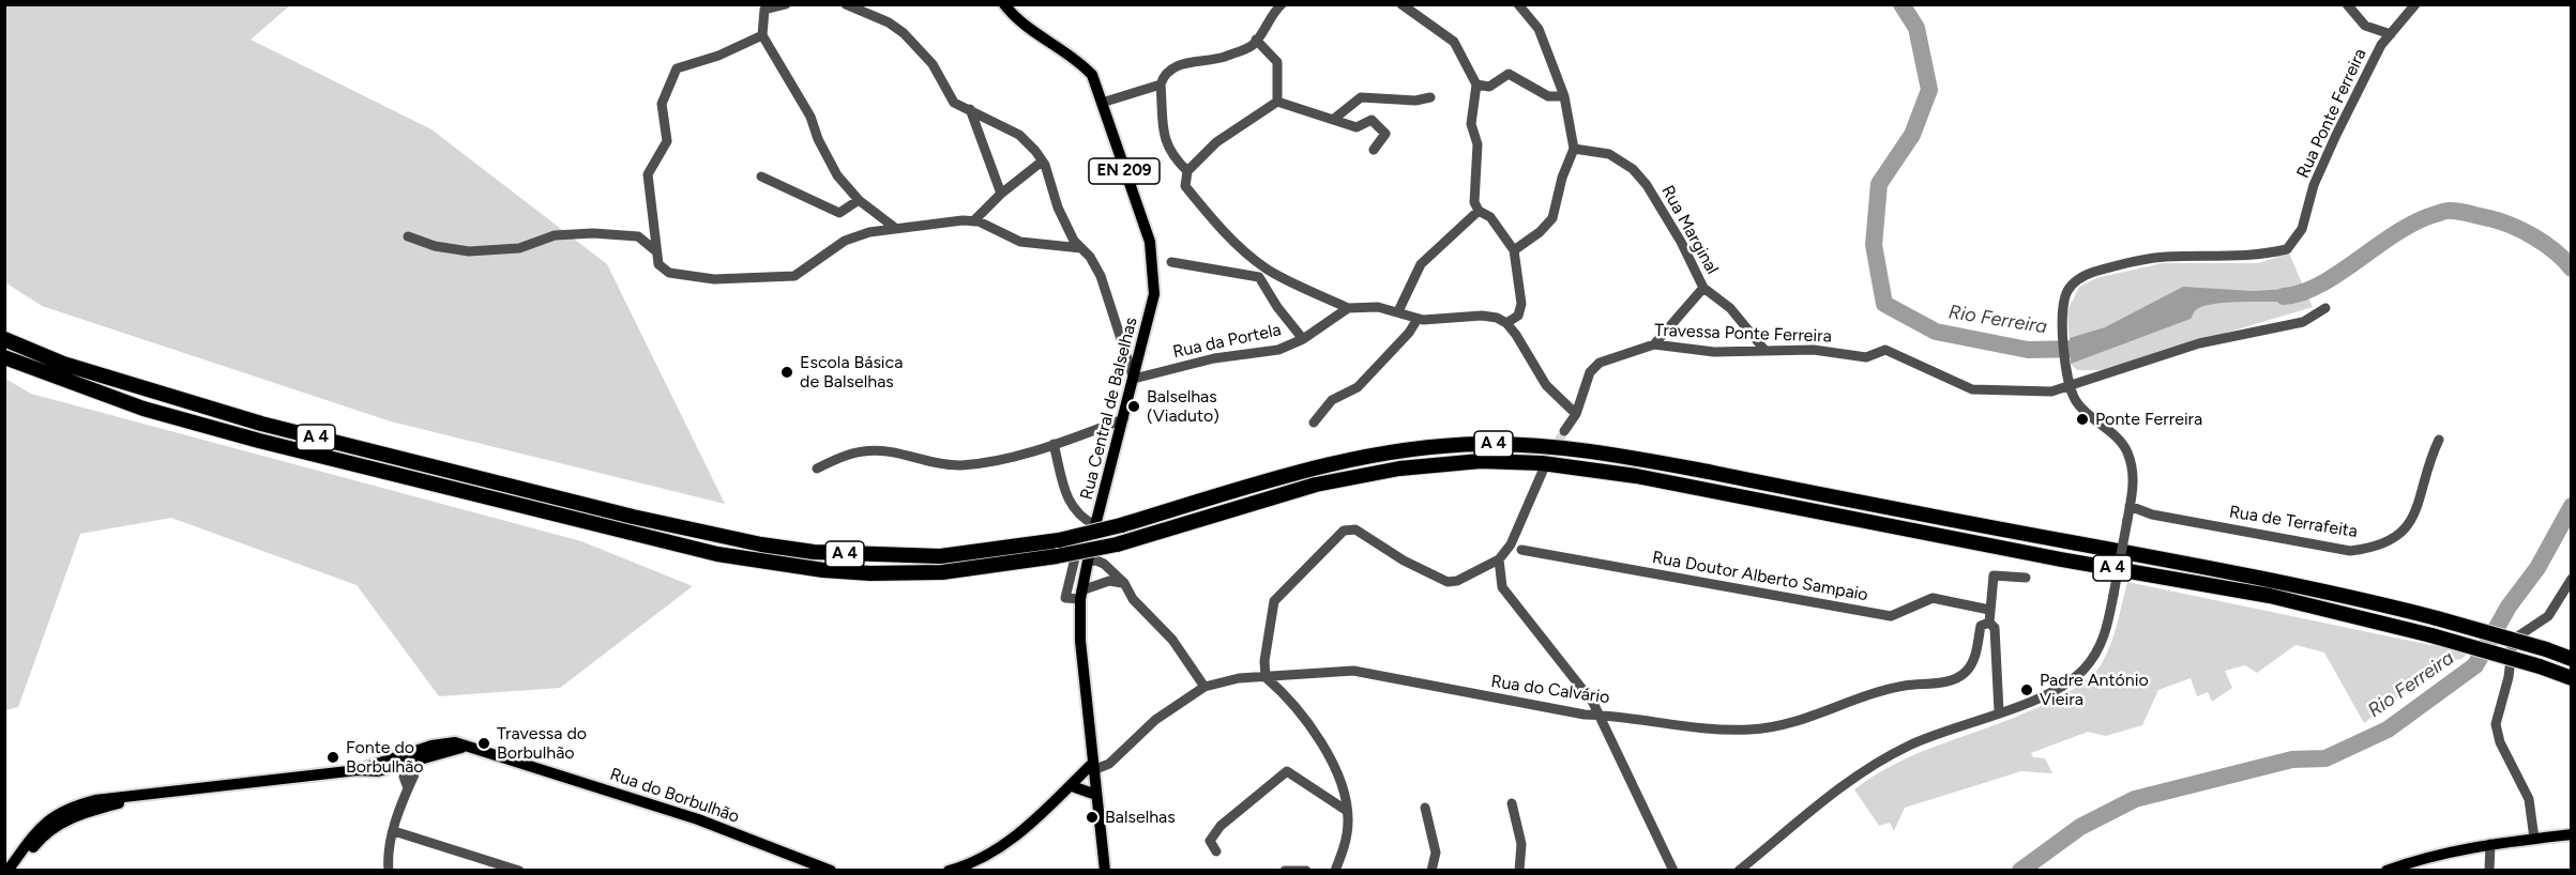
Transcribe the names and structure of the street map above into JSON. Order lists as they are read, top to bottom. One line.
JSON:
{"streets":{"highway":["A 4"],"main road":["EN 209","Rua Central de Balselhas","Rua do Borbulhão"],"street":["Rua Ponte Ferreira","Rua Marginal","Travessa Ponte Ferreira","Rua da Portela","Rua de Terrafeita","Rua Doutor Alberto Sampaio","Rua do Calvário"]},"crossings":[["Rua Ponte Ferreira","Travessa Ponte Ferreira"],["Rua Marginal","Travessa Ponte Ferreira"],["Rua da Portela","Rua Central de Balselhas"],["Rua Central de Balselhas","Rua do Calvário"],["Rua Doutor Alberto Sampaio","Rua do Calvário"]],"water":["Rio Ferreira"],"places":["Escola Básica de Balselhas","Balselhas (Viaduto)","Ponte Ferreira","Padre António Vieira","Travessa do Borbulhão","Fonte do Borbulhão","Balselhas"]}
